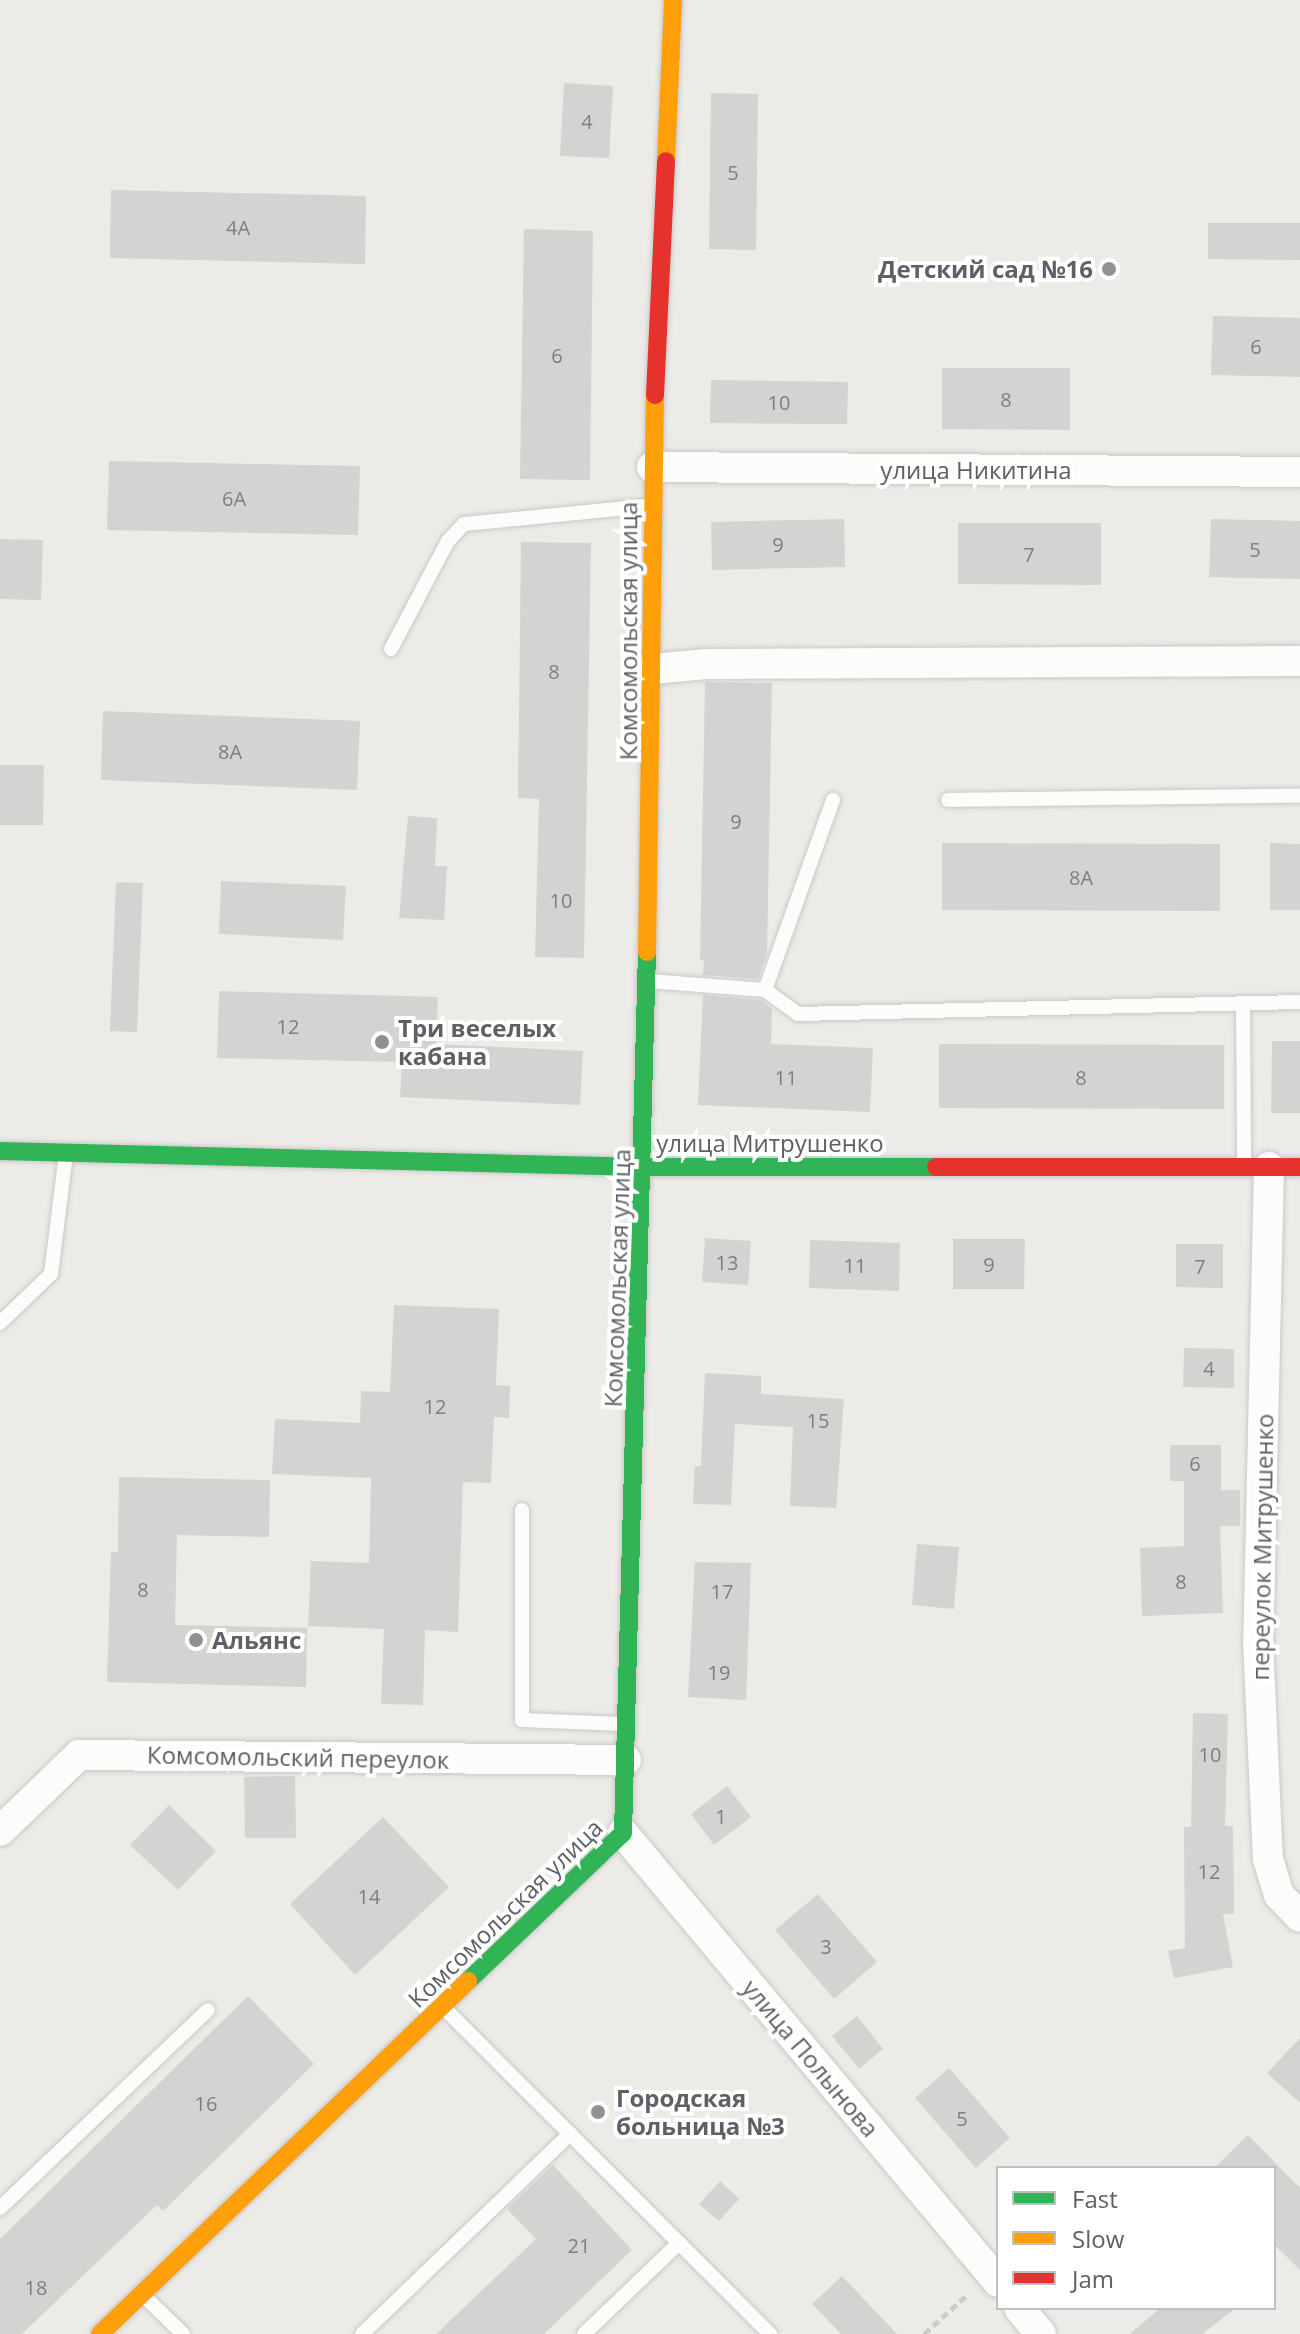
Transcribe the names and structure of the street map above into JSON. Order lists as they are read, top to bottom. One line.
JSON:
{"streets":{"street":["улица Никитина","Комсомольская улица","улица Митрушенко","переулок Митрушенко","Комсомольский переулок","улица Полынова"]},"crossings":[["улица Никитина","Комсомольская улица"],["Комсомольская улица","улица Митрушенко"],["Комсомольская улица","Комсомольский переулок"],["Комсомольская улица","улица Полынова"],["улица Митрушенко","переулок Митрушенко"]],"places":["Детский сад №16","Три веселых кабана","Альянс","Городская больница №3"],"house_numbers":["4","5","4А","6","6","8","10","6А","9","5","7","8","8А","9","8А","10","12","11","8","13","9","11","7","4","12","15","6","8","8","17","19","10","1","12","14","3","16","5","21","18"],"legend":["Fast","Slow","Jam"]}
